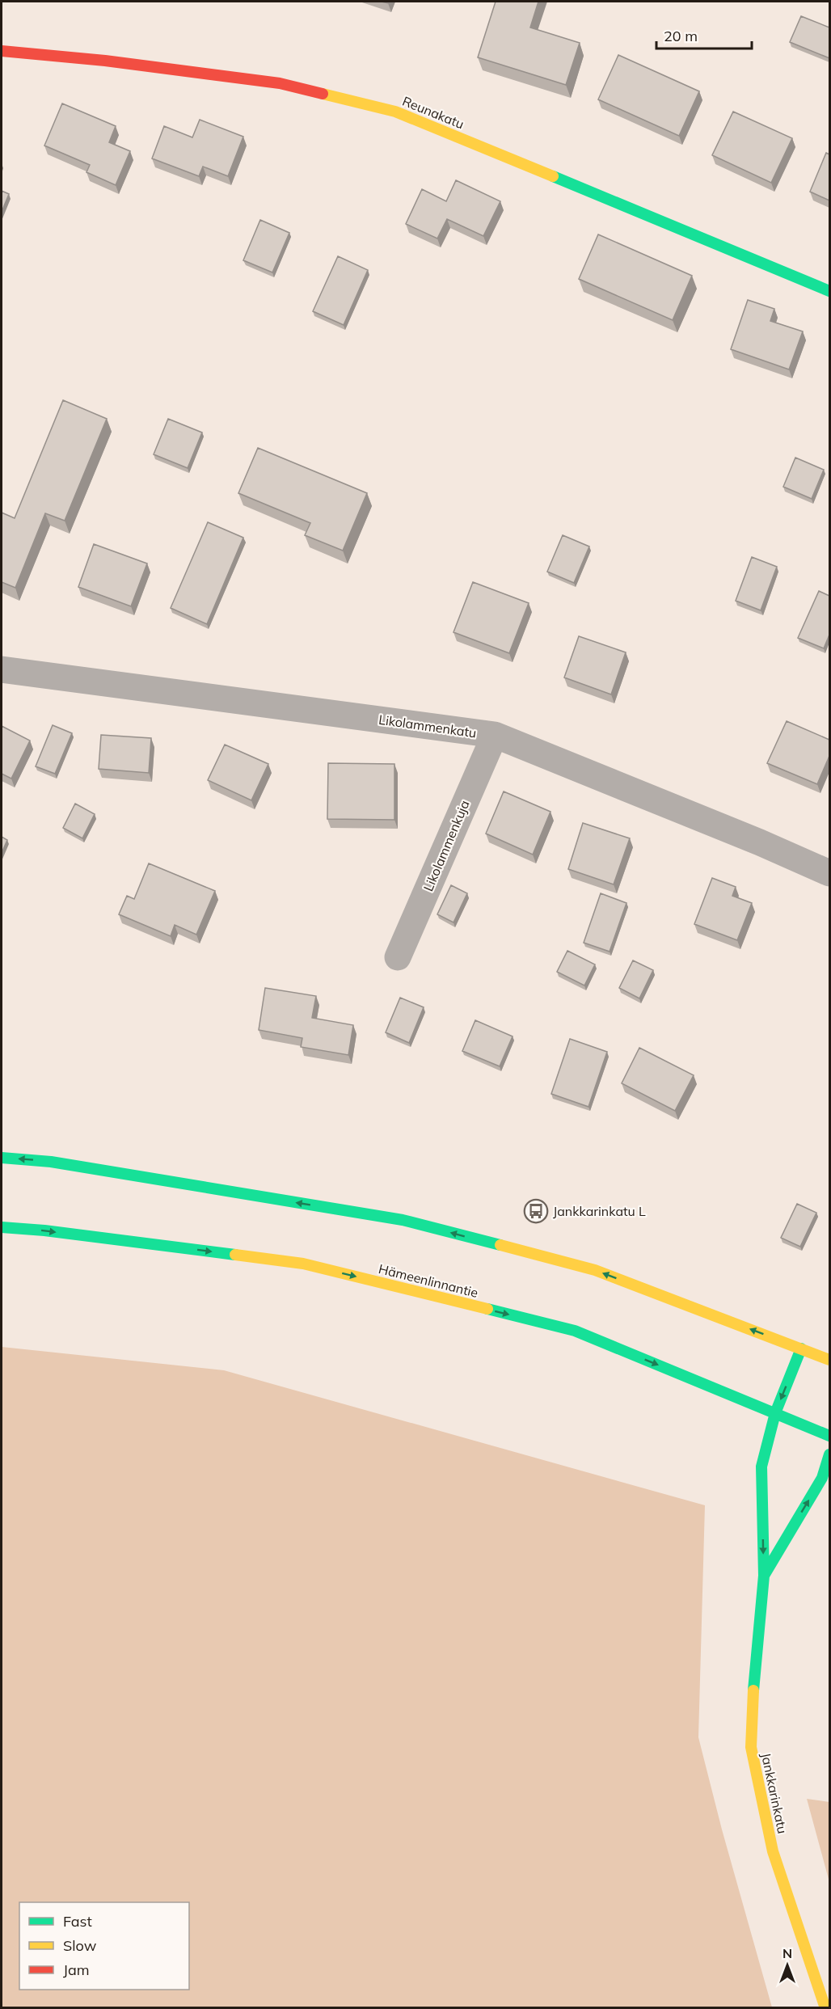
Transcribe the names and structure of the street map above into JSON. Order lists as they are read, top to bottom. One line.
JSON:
{"streets":{"main road":["Reunakatu","Hämeenlinnantie","Jankkarinkatu"],"street":["Likolammenkatu","Likolammenkuja"]},"crossings":[["Likolammenkatu","Likolammenkuja"],["Hämeenlinnantie","Jankkarinkatu"]],"places":{"bus stop":["Jankkarinkatu L"]},"legend":["Fast","Slow","Jam"],"scale_bar":"20 m","north":"top"}
